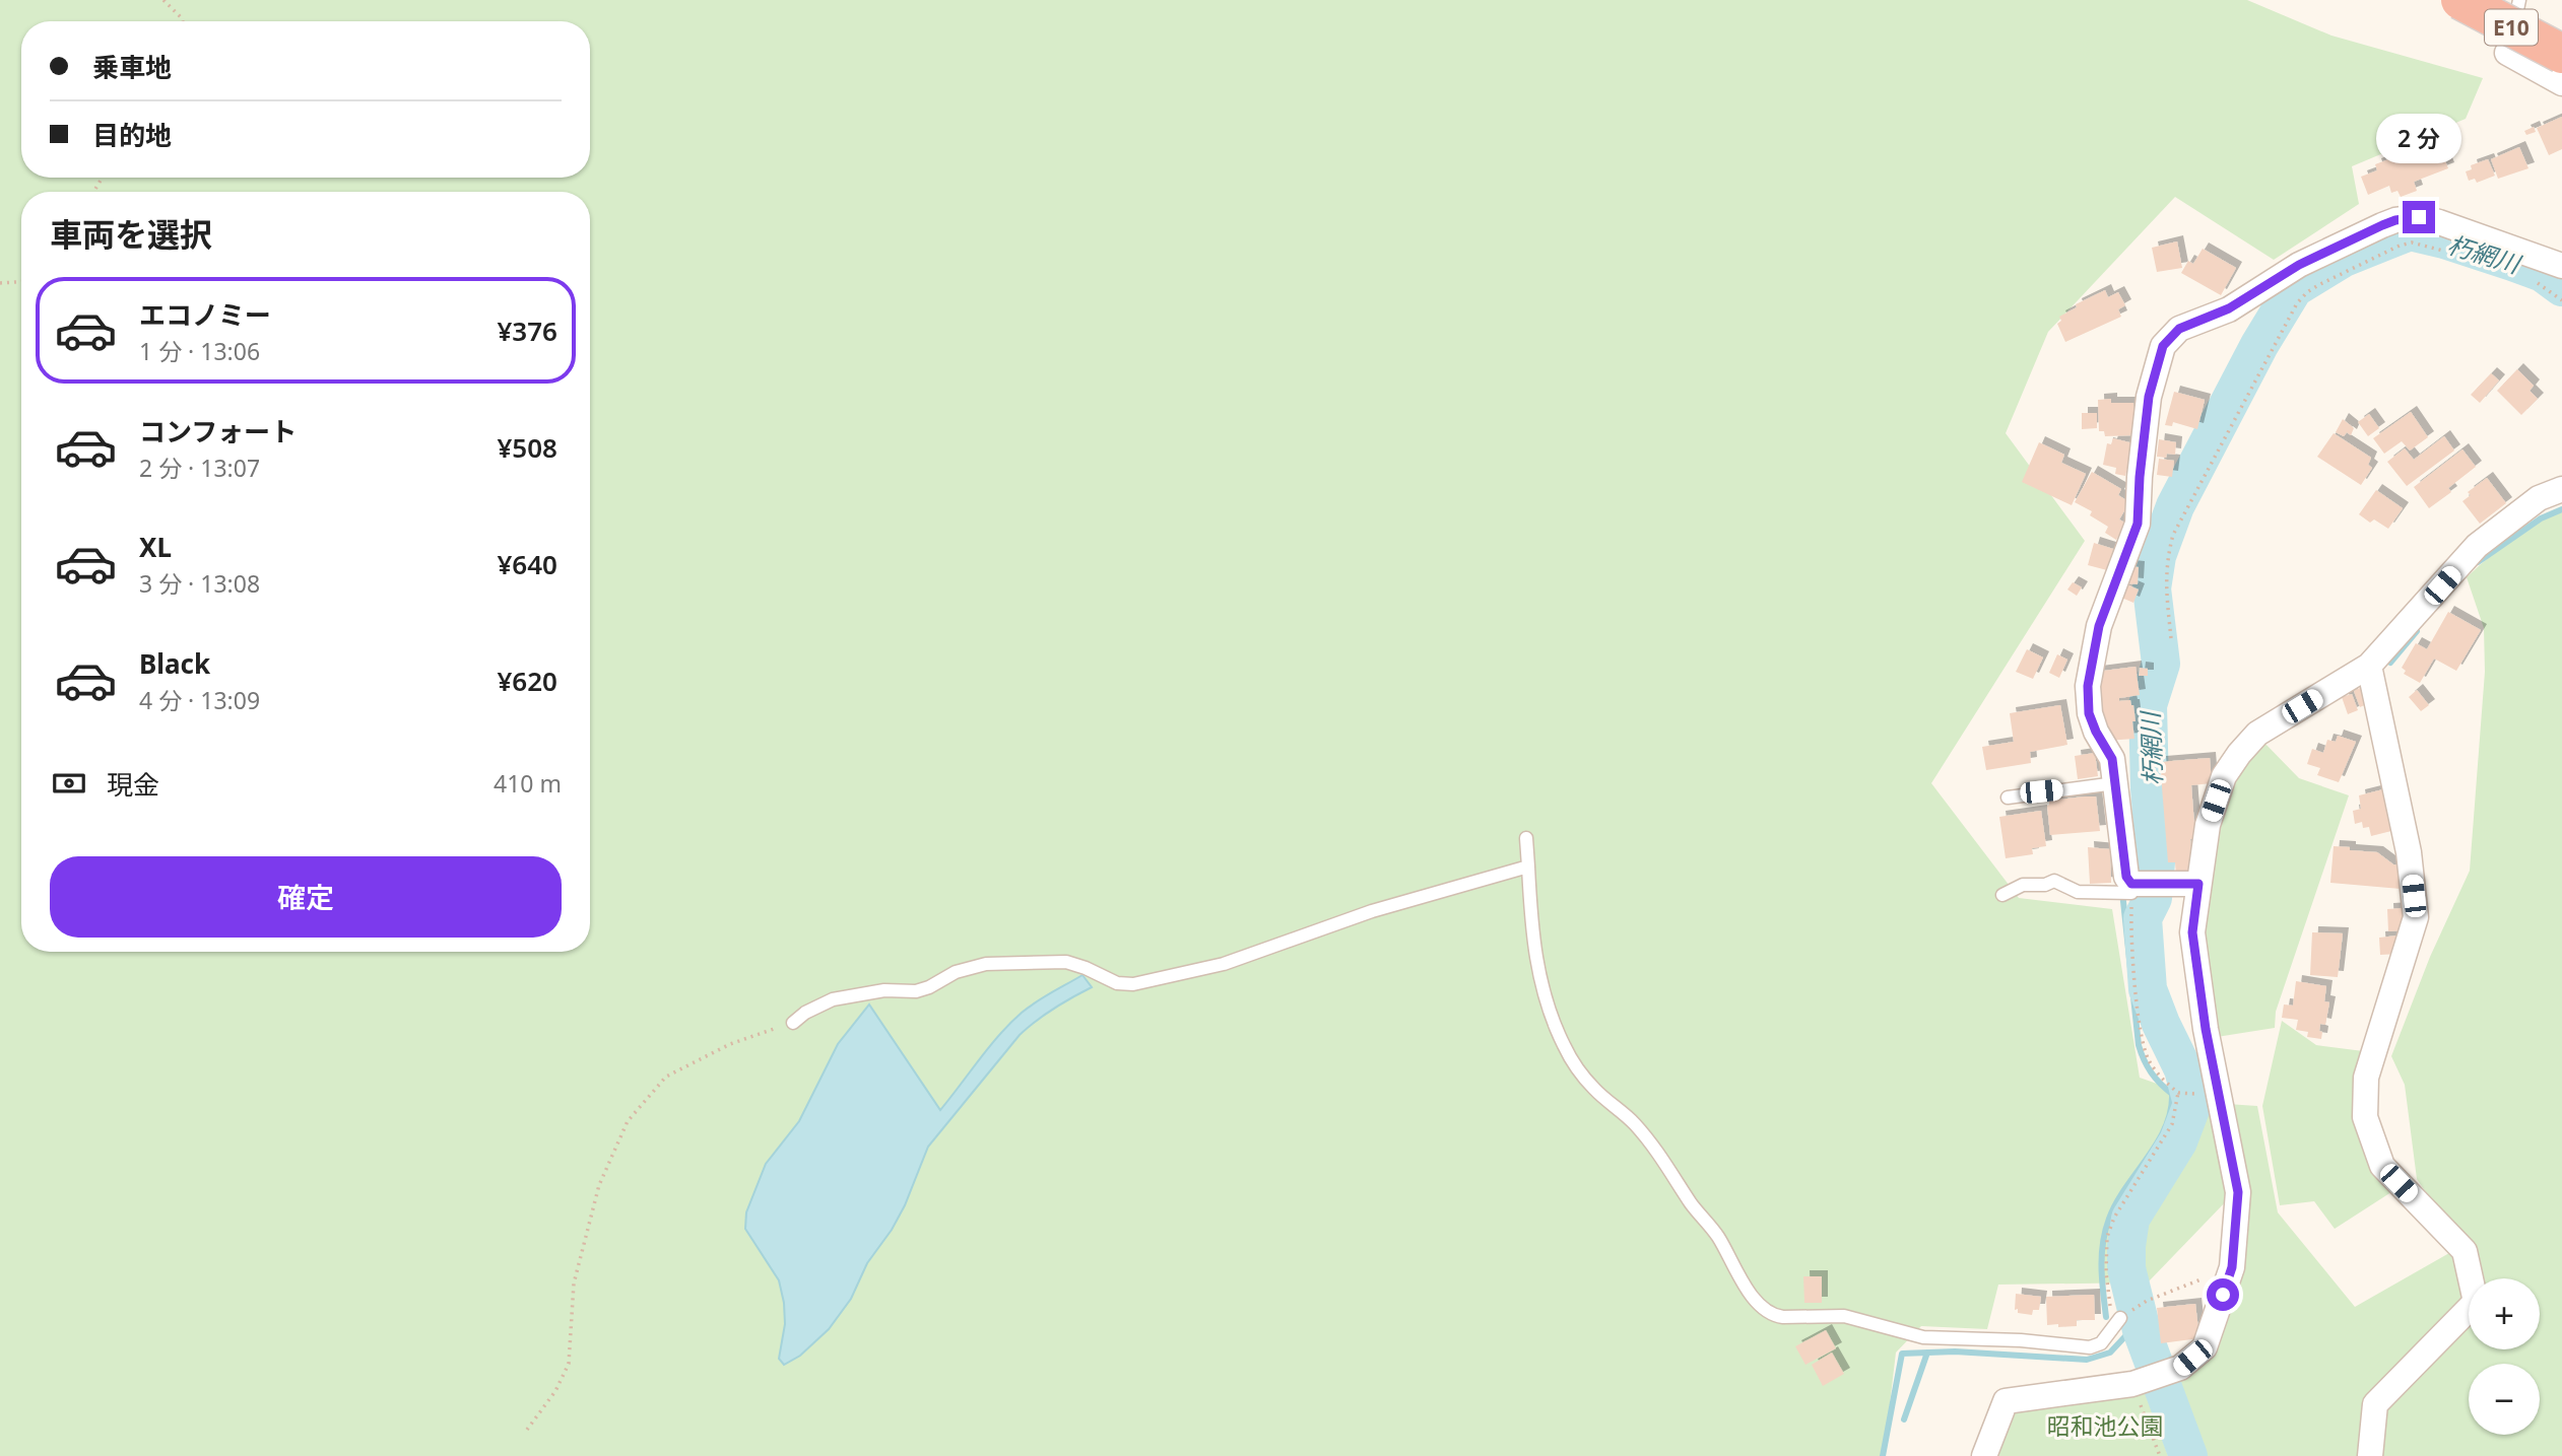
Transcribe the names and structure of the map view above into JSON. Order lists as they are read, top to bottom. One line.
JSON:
{"streets":{"highway":["E10"]},"water":["朽網川"],"parks":["昭和池公園"],"page":{"banner":["乗車地","目的地"],"bubble":"2 分","heading":"車両を選択","list":[{"name":"エコノミー","note":"1 分 · 13:06","value":"¥376"},{"name":"コンフォート","note":"2 分 · 13:07","value":"¥508"},{"name":"XL","note":"3 分 · 13:08","value":"¥640"},{"name":"Black","note":"4 分 · 13:09","value":"¥620"}],"pay":["現金","410 m"],"buttons":"確定","map_buttons":["+","−"]}}
